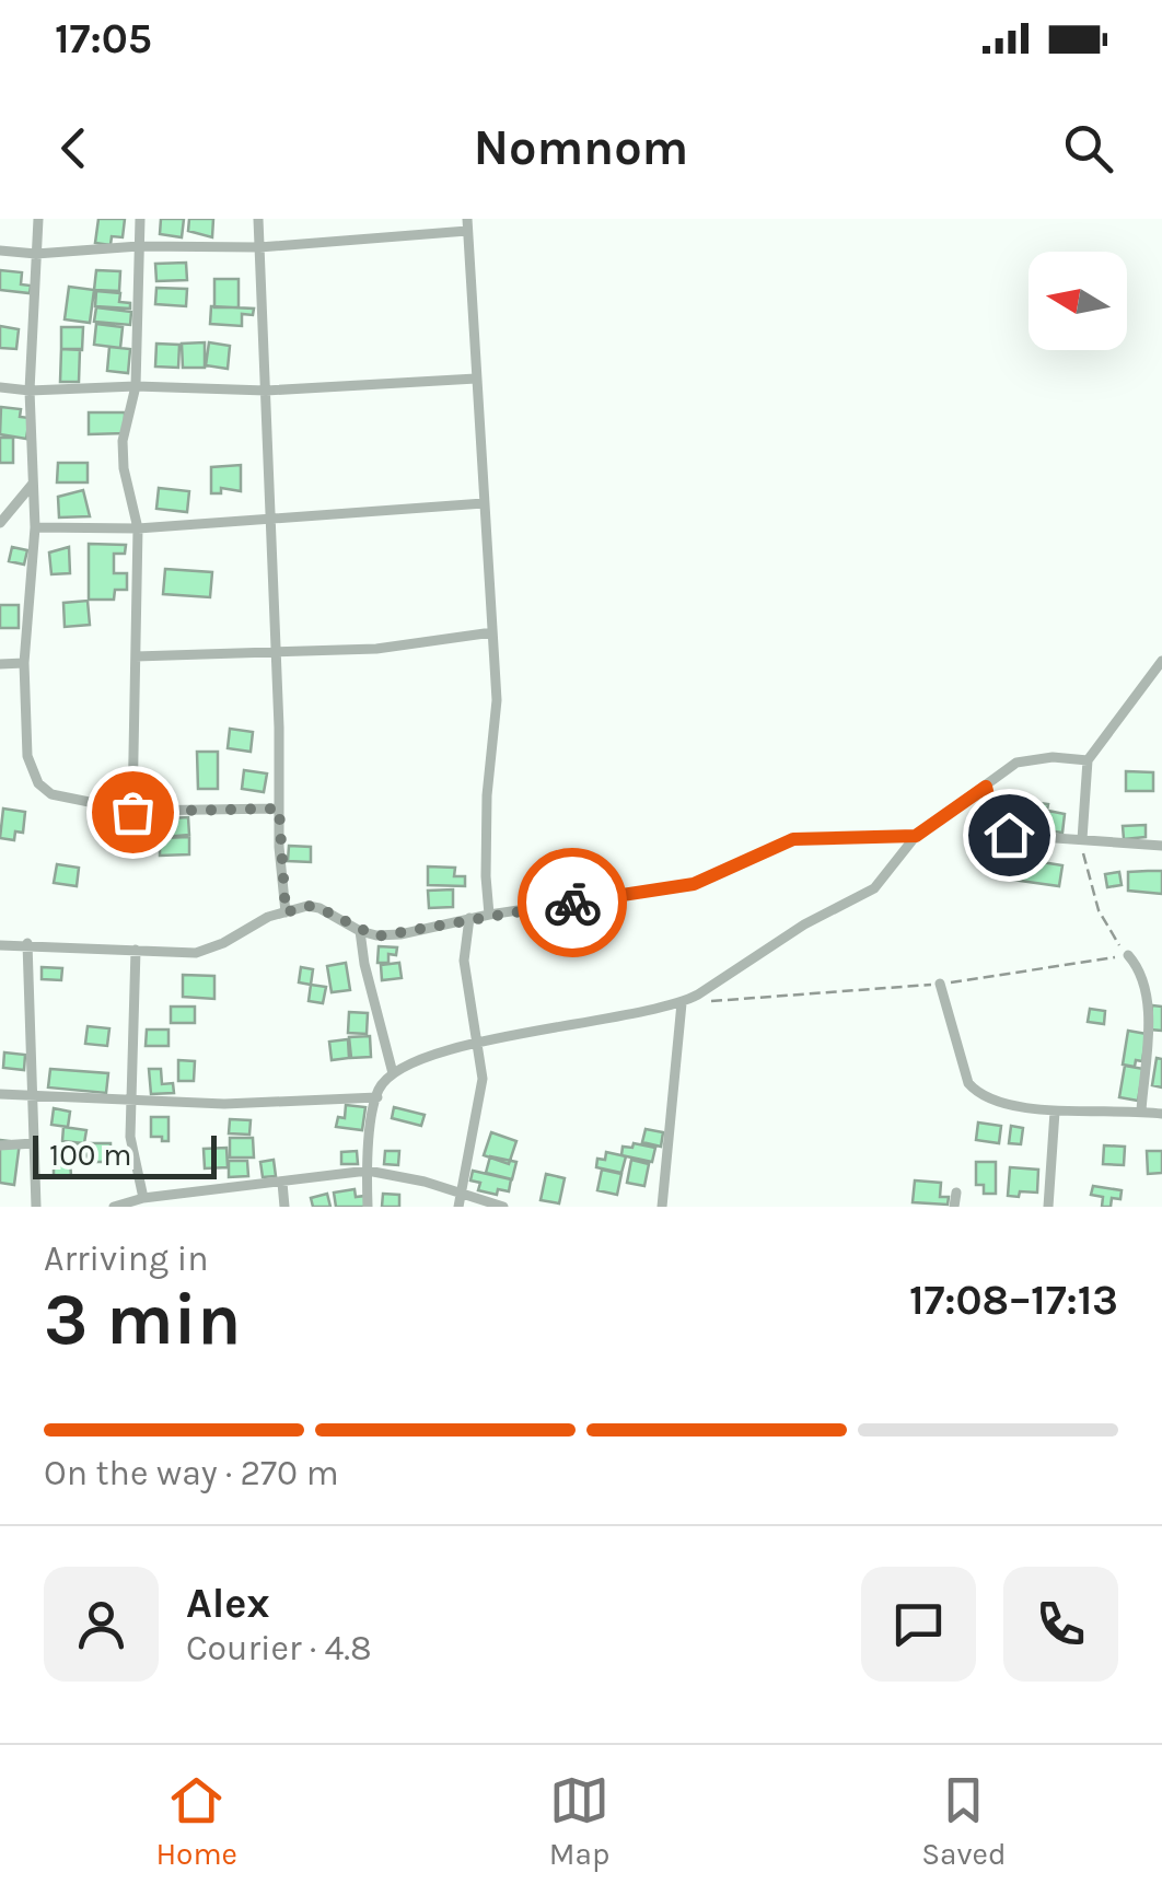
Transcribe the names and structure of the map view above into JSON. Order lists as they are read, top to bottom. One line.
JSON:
{"scale_bar":"100 m","north":"left","page":{"status":"17:05","header":"Nomnom","scale":"100 m","heading":["3 min","Arriving in","17:08–17:13"],"panel":["Alex","Courier · 4.8"],"bar":"On the way · 270 m","tabs":["Home","Map","Saved"]}}
